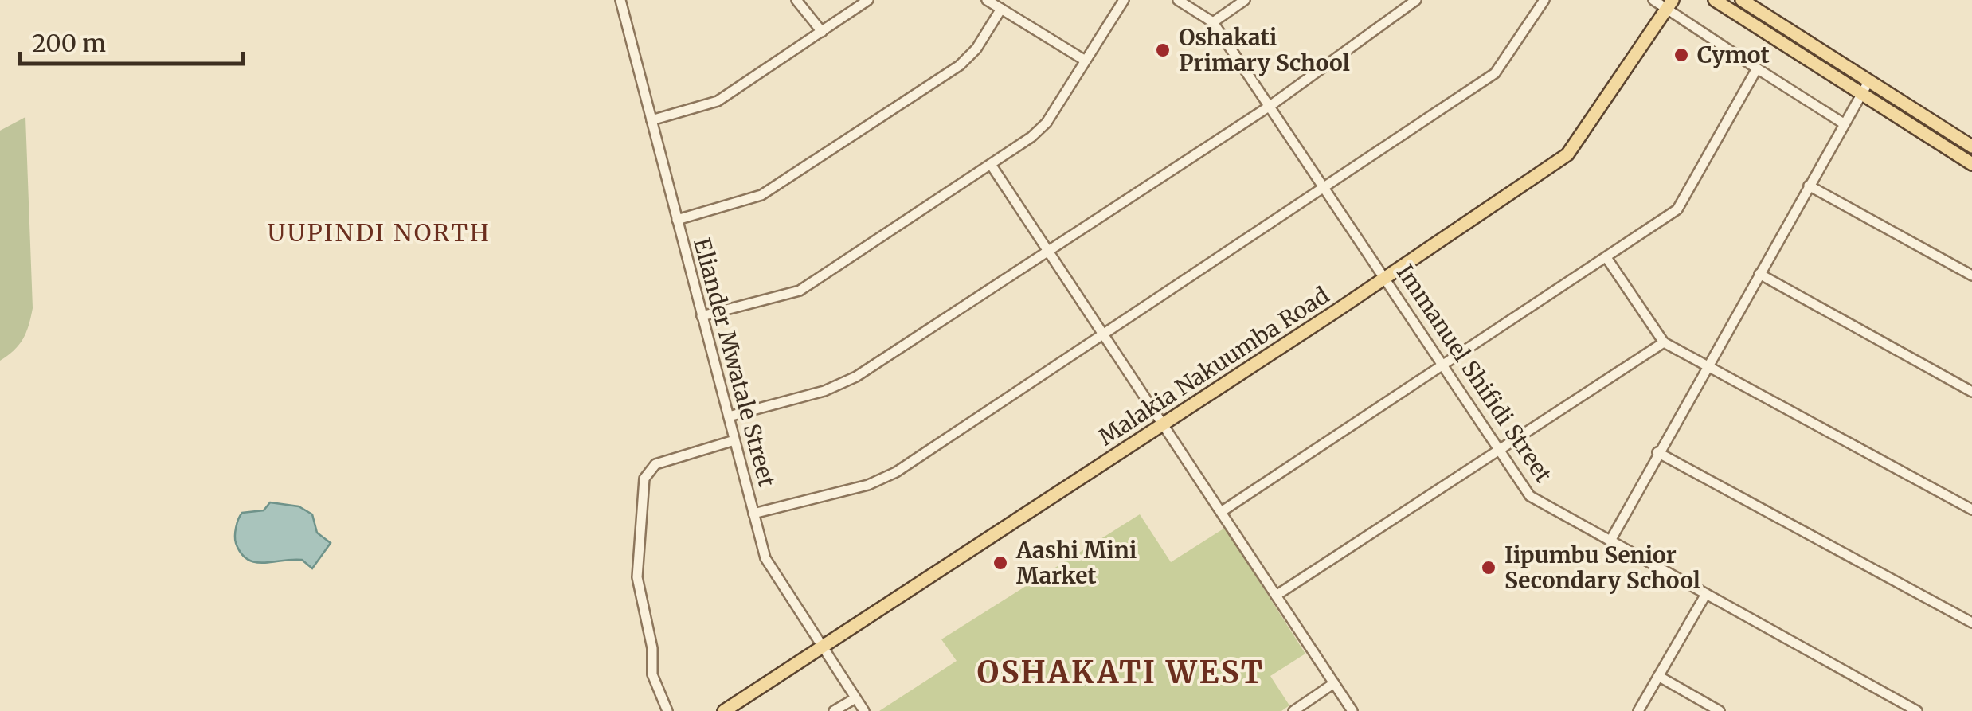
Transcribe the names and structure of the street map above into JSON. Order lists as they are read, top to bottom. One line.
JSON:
{"streets":{"main road":["Malakia Nakuumba Road"],"street":["Eliander Mwatale Street","Immanuel Shifidi Street"]},"crossings":[["Eliander Mwatale Street","Malakia Nakuumba Road"],["Malakia Nakuumba Road","Immanuel Shifidi Street"]],"districts":["UUPINDI NORTH","OSHAKATI WEST"],"places":["Oshakati Primary School","Cymot","Aashi Mini Market","Iipumbu Senior Secondary School"],"scale_bar":"200 m"}
